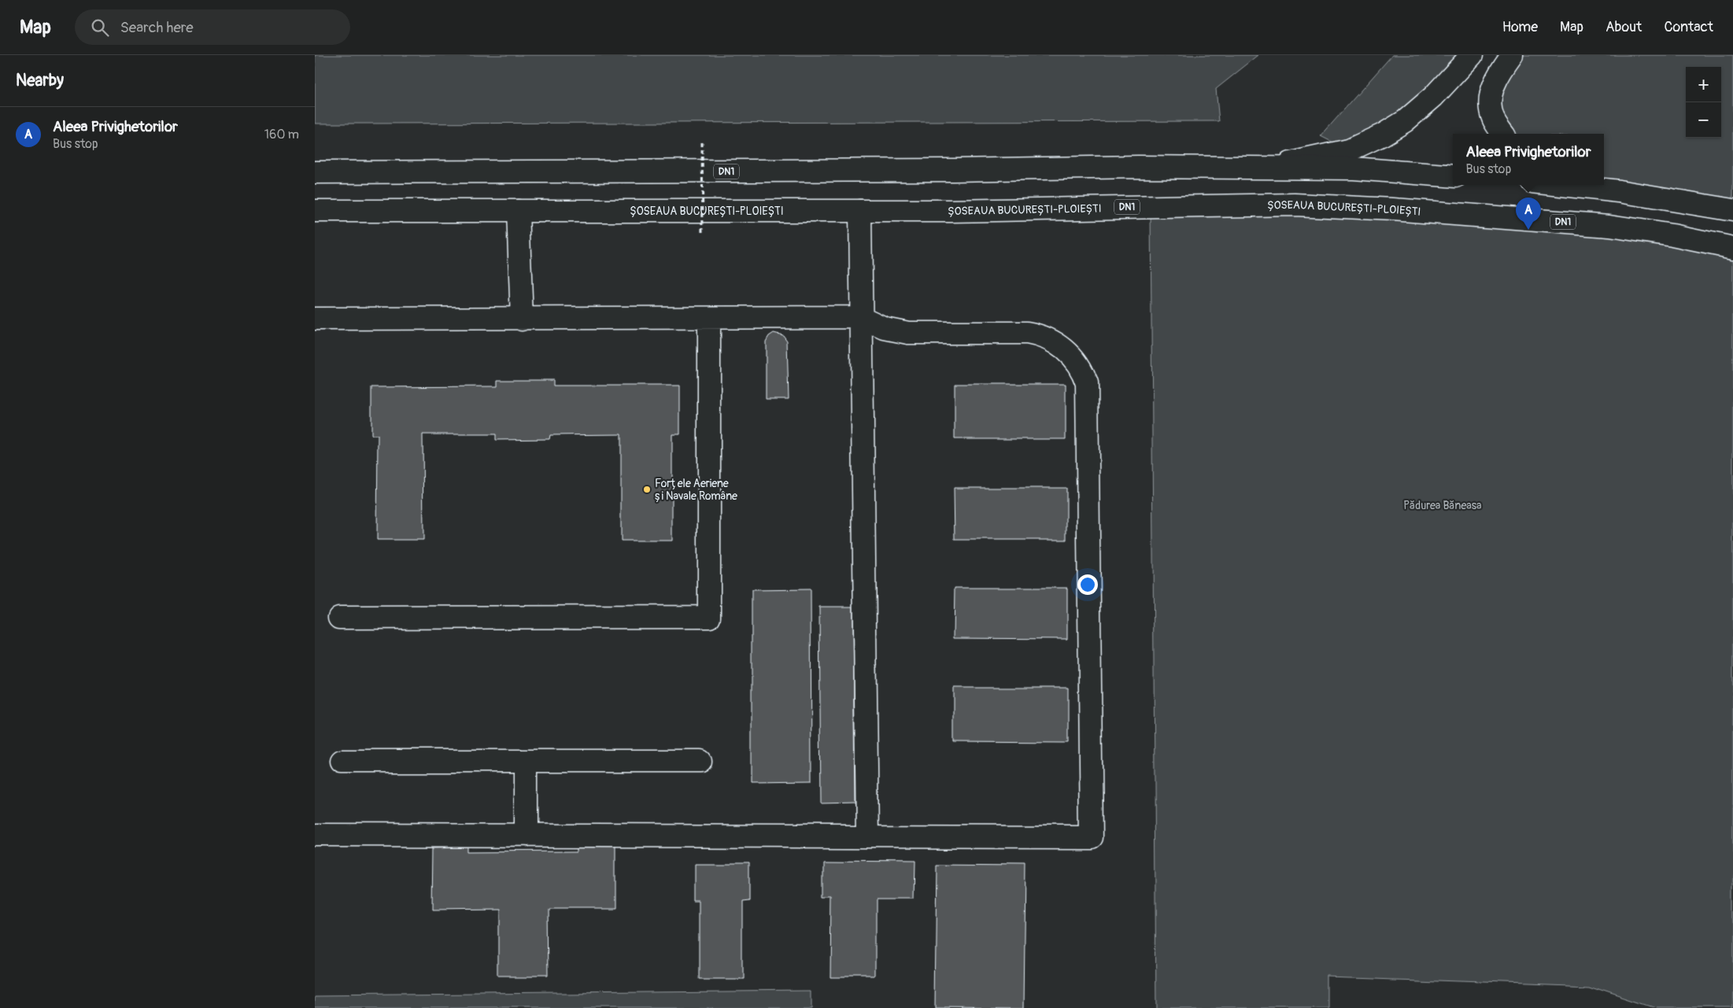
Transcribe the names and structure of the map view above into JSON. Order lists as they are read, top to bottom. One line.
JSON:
{"streets":{"main road":["DN1","ȘOSEAUA BUCUREȘTI-PLOIEȘTI"]},"parks":["Pădurea Băneasa"],"places":["Forțele Aeriene și Navale Române"],"page":{"header":"Map","search":"Search here","nav":["Home","Map","About","Contact"],"heading":"Nearby","map_buttons":["+","−"],"list":[{"mark":"A","name":"Aleea Privighetorilor","note":"Bus stop","value":"160 m"}],"popup":["Aleea Privighetorilor","Bus stop"],"pins":"A"}}
